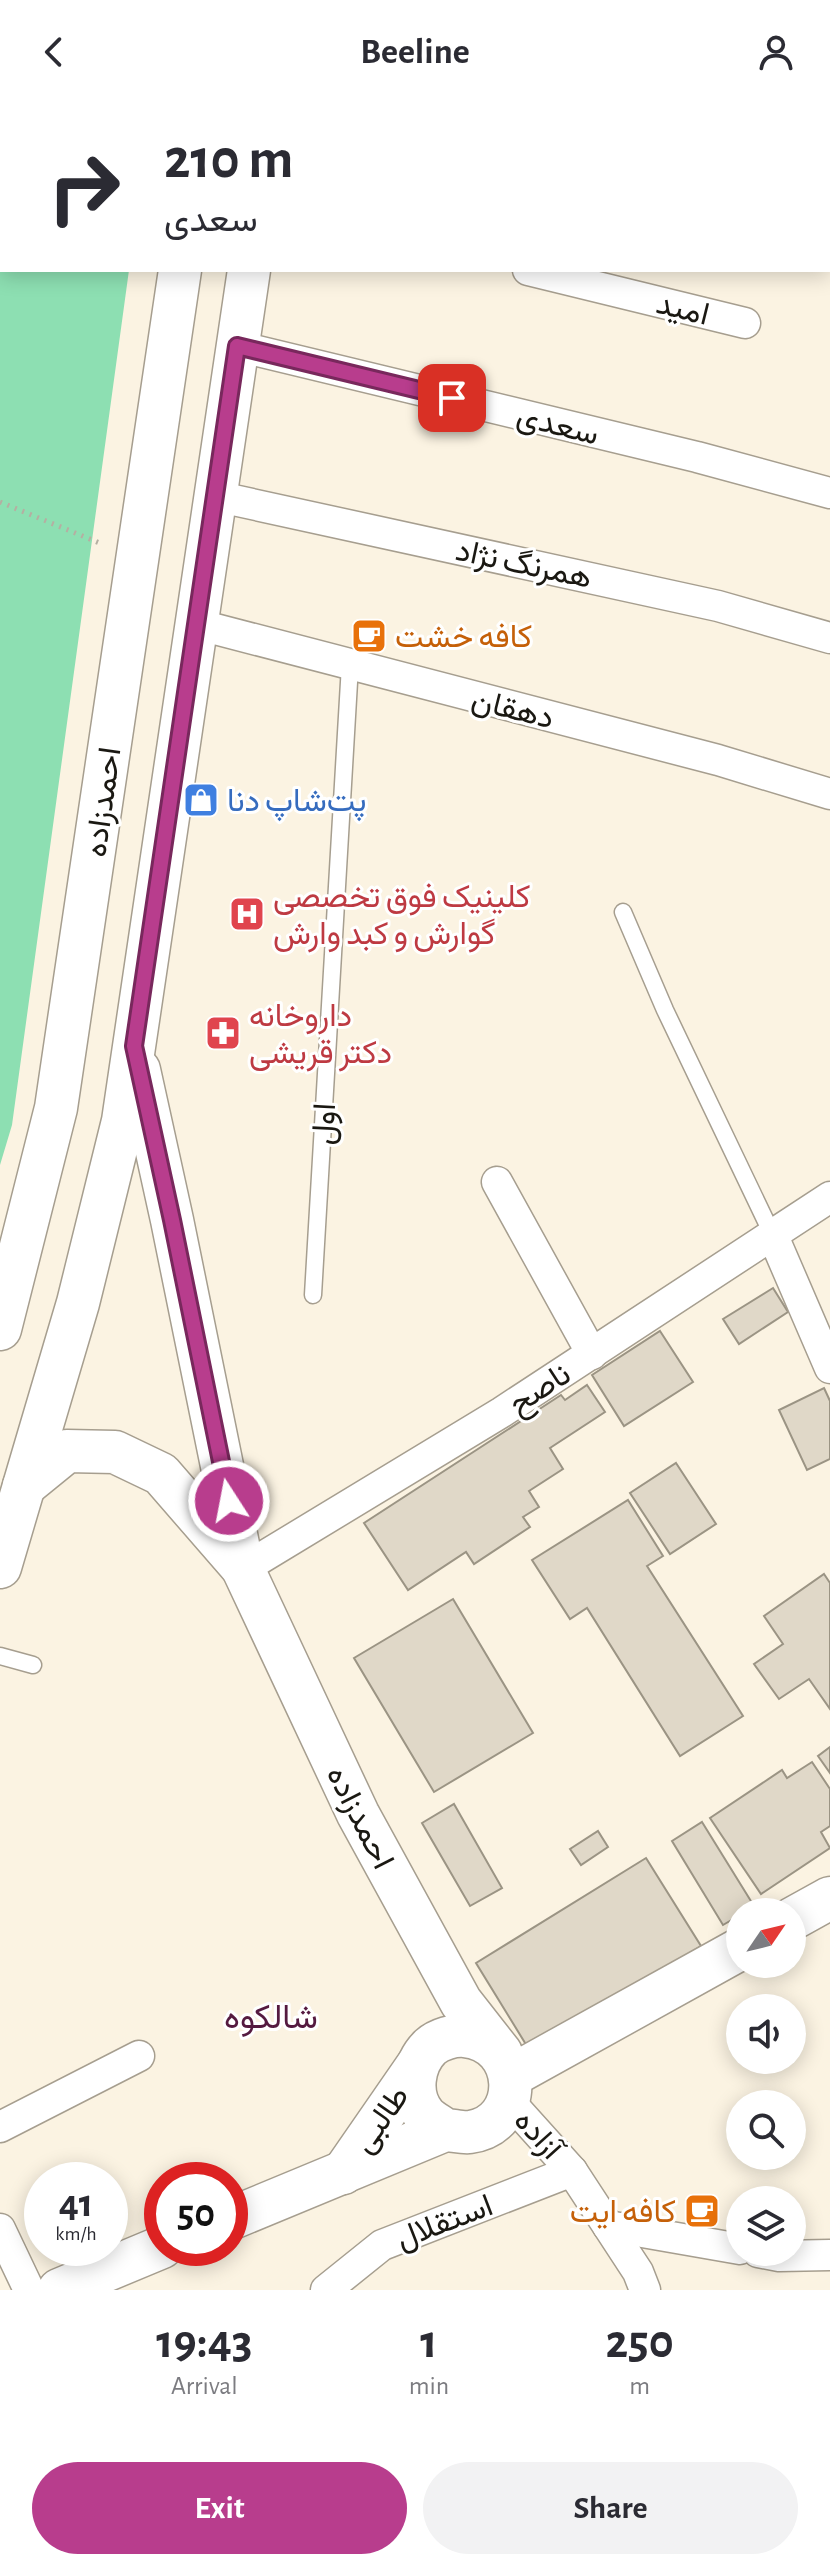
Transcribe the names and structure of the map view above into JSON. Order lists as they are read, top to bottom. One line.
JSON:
{"streets":{"main road":["احمدزاده","طالبی"],"street":["امید","سعدی","همرنگ نژاد","دهقان","ناصح","آزاده","استقلال"],"lane":["اول"]},"crossings":[["سعدی","احمدزاده"],["همرنگ نژاد","احمدزاده"],["دهقان","احمدزاده"],["دهقان","اول"],["احمدزاده","ناصح"],["احمدزاده","طالبی"],["احمدزاده","آزاده"],["طالبی","آزاده"],["آزاده","استقلال"]],"districts":["شالکوه"],"places":{"cafe":["کافه خشت","کافه ایت"],"shop":["پت‌شاپ دنا"],"hospital":["کلینیک فوق تخصصی گوارش و کبد وارش"],"pharmacy":["داروخانه دکتر قریشی"]},"north":"top right","page":{"header":"Beeline","turn":["210 m","سعدی"],"speed":"41 km/h","limit":"50","eta":["19:43","Arrival","1","min","250","m"],"buttons":["Exit","Share"]}}
